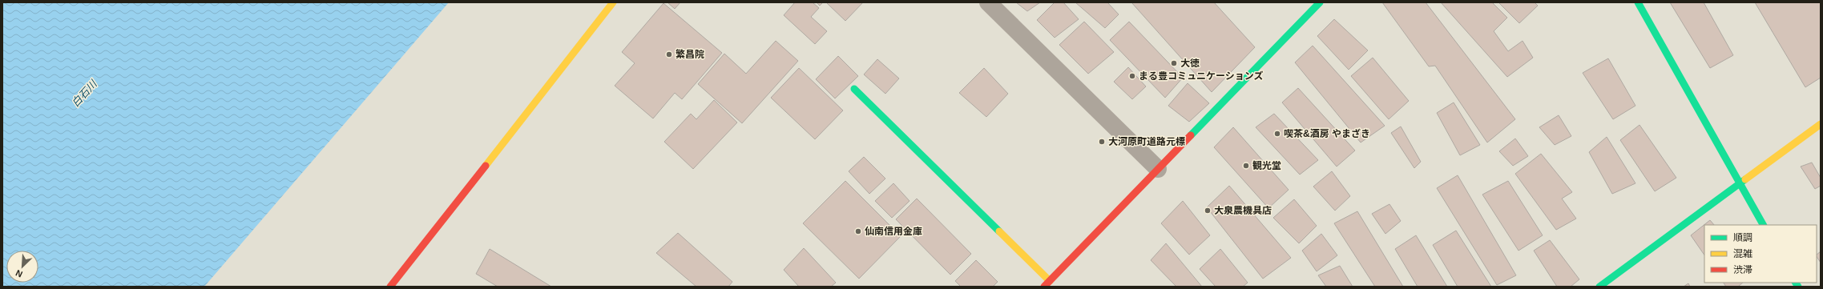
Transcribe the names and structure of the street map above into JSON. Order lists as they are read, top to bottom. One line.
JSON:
{"water":["白石川"],"places":["繁昌院","大徳","まる豊コミュニケーションズ","喫茶&酒房 やまざき","大河原町道路元標","観光堂","大泉農機具店","仙南信用金庫"],"legend":["順調","混雑","渋滞"],"north":"bottom left"}
